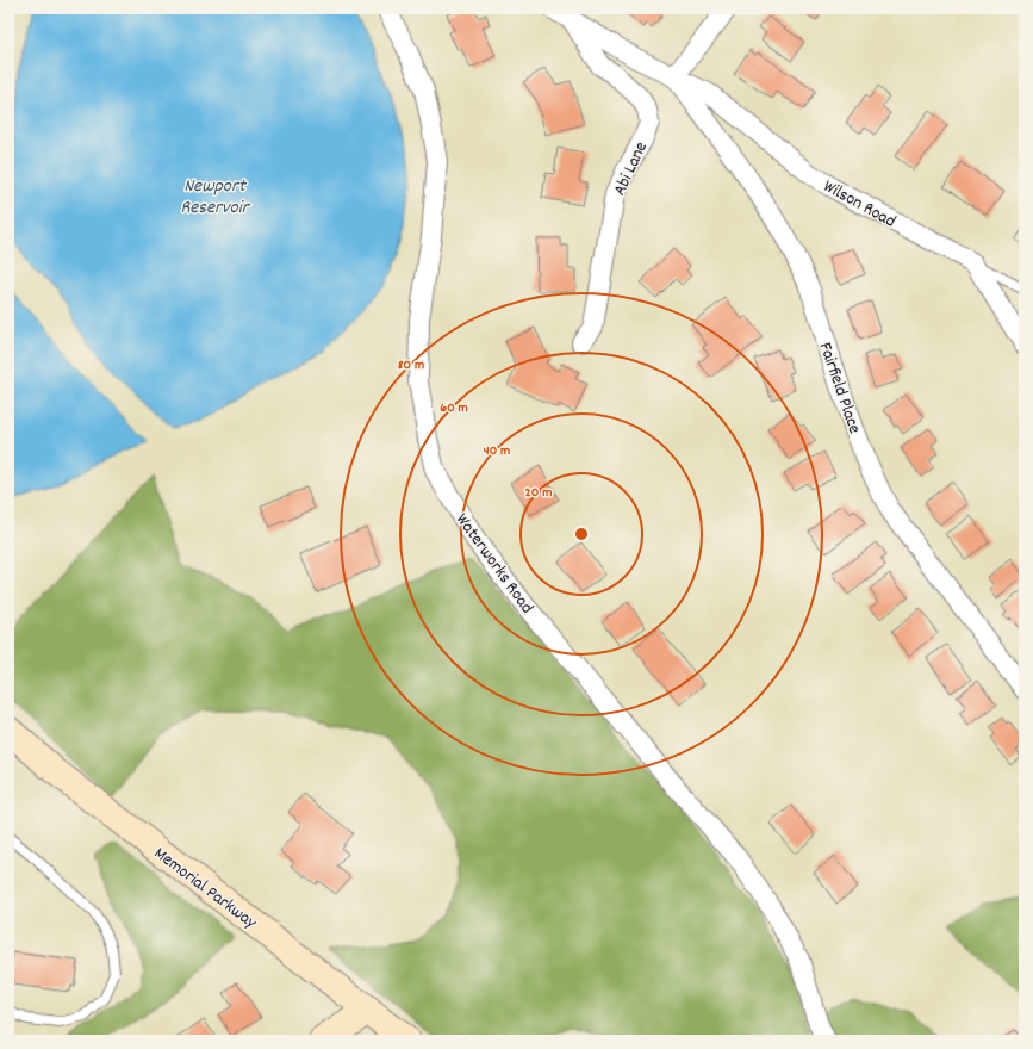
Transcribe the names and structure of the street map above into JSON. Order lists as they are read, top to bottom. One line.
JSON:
{"streets":{"main road":["Memorial Parkway"],"street":["Abi Lane","Wilson Road","Fairfield Place","Waterworks Road"]},"crossings":[["Abi Lane","Wilson Road"],["Wilson Road","Fairfield Place"]],"water":["Newport Reservoir"],"rings":["80 m","60 m","40 m","20 m"]}
